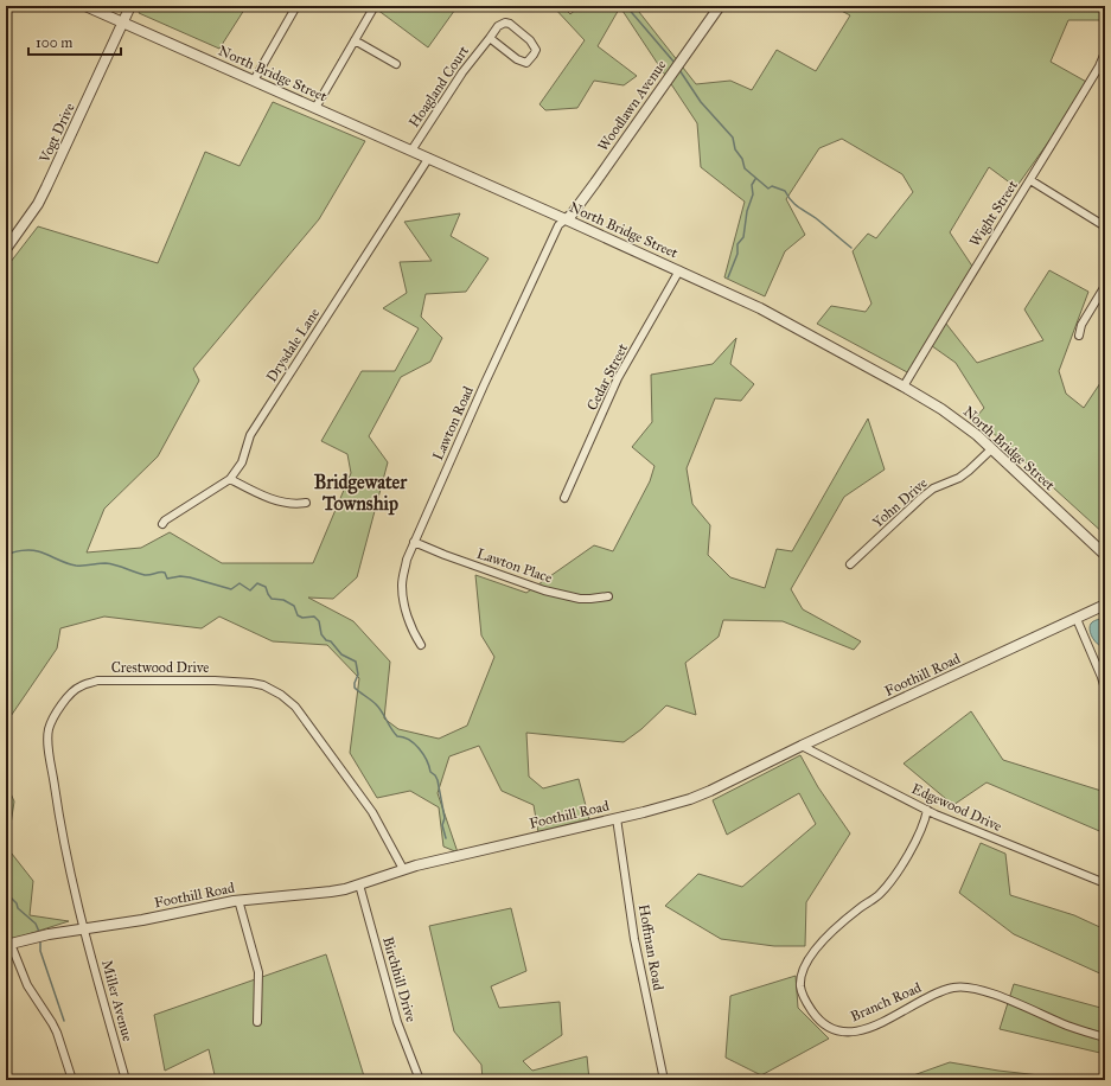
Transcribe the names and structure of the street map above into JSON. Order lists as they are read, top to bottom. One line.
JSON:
{"streets":{"street":["North Bridge Street","Hoagland Court","Woodlawn Avenue","Vogt Drive","Wight Street","Drysdale Lane","Cedar Street","Lawton Road","Yohn Drive","Lawton Place","Crestwood Drive","Foothill Road","Edgewood Drive","Hoffman Road","Birchhill Drive","Miller Avenue","Branch Road"]},"crossings":[["North Bridge Street","Hoagland Court"],["North Bridge Street","Woodlawn Avenue"],["North Bridge Street","Vogt Drive"],["North Bridge Street","Wight Street"],["North Bridge Street","Drysdale Lane"],["North Bridge Street","Cedar Street"],["North Bridge Street","Lawton Road"],["North Bridge Street","Yohn Drive"],["Woodlawn Avenue","Lawton Road"],["Lawton Road","Lawton Place"],["Crestwood Drive","Foothill Road"],["Crestwood Drive","Miller Avenue"],["Foothill Road","Edgewood Drive"],["Foothill Road","Hoffman Road"],["Foothill Road","Birchhill Drive"],["Foothill Road","Miller Avenue"],["Edgewood Drive","Branch Road"]],"districts":["Bridgewater Township"],"scale_bar":"100 m"}
